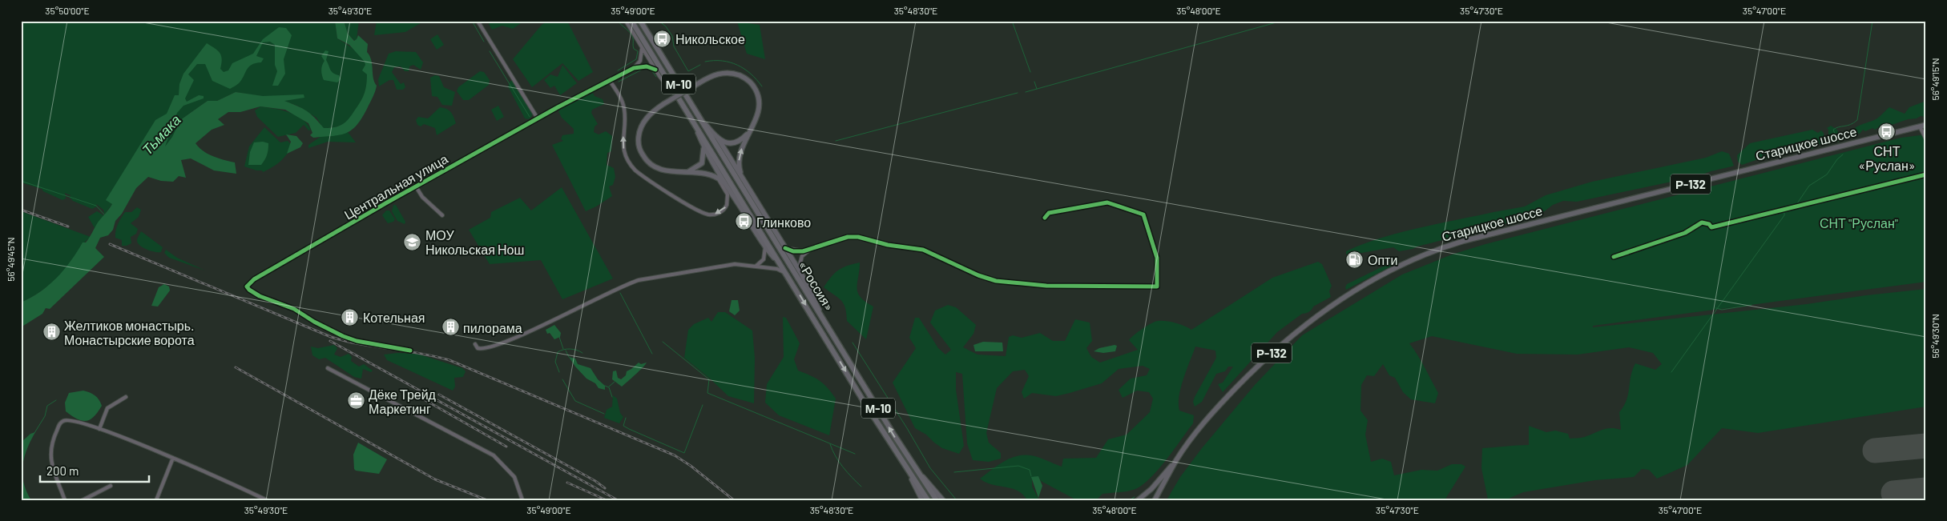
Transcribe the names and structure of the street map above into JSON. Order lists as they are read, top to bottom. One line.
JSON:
{"streets":{"highway":["М-10","«Россия»"],"main road":["Старицкое шоссе","Р-132"],"street":["Центральная улица"]},"water":["Тьмака"],"parks":["СНТ \"Руслан\""],"places":{"bus stop":["Никольское","СНТ «Руслан»","Глинково"],"school or university":["МОУ Никольская Нош"],"fuel station":["Опти"],"building":["Котельная","пилорама","Желтиков монастырь. Монастырские ворота"],"office":["Дёке Трейд Маркетинг"]},"scale_bar":"200 m","coordinates":["35°50'00\"E","35°49'30\"E","35°49'00\"E","35°48'30\"E","35°48'00\"E","35°47'30\"E","35°47'00\"E","56°49'15\"N","56°49'45\"N","56°49'30\"N"]}
